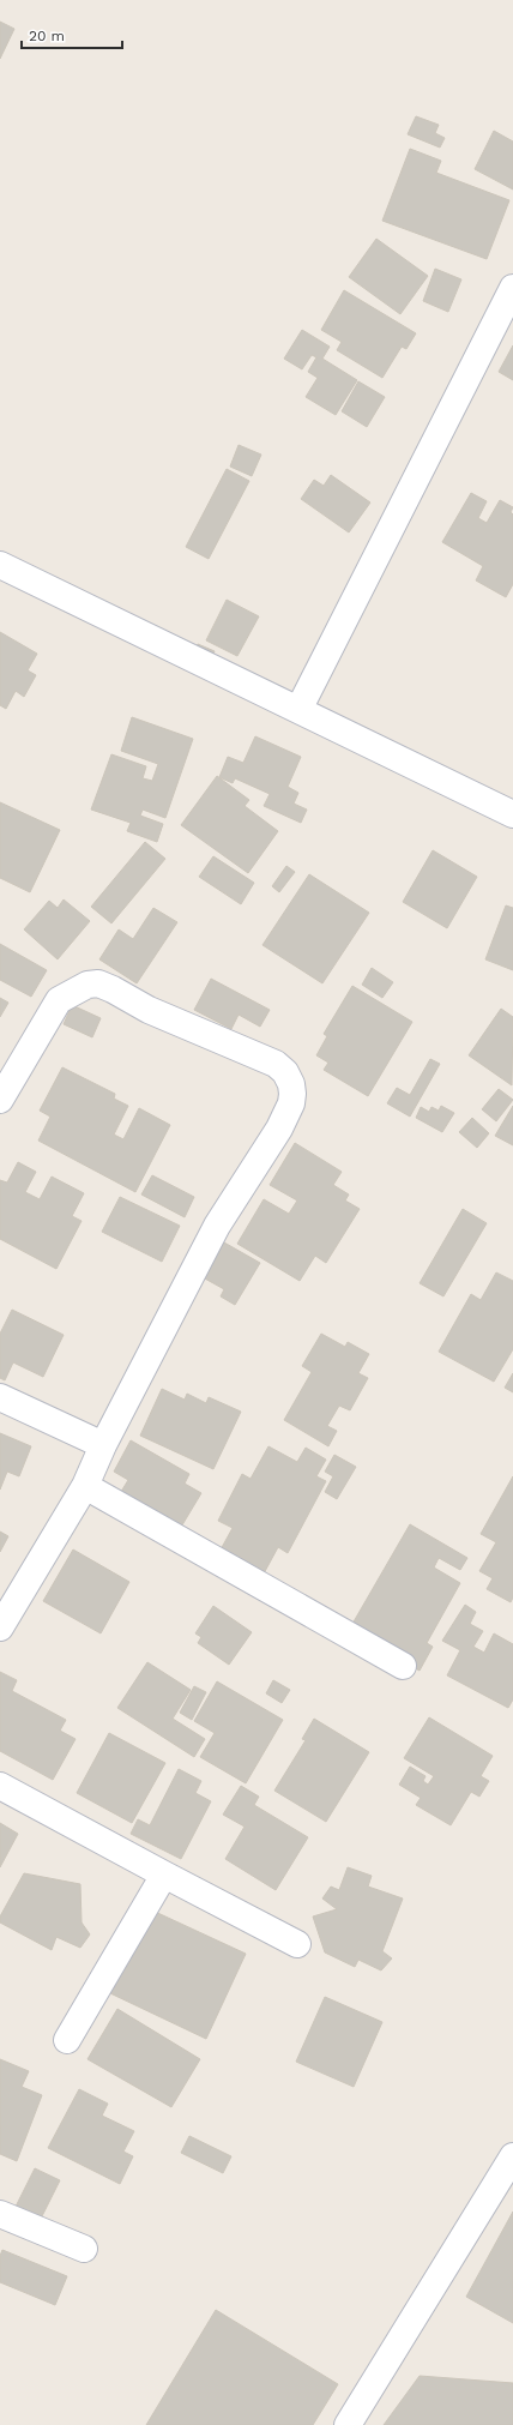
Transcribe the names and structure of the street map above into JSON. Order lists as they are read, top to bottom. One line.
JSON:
{"scale_bar":"20 m"}
